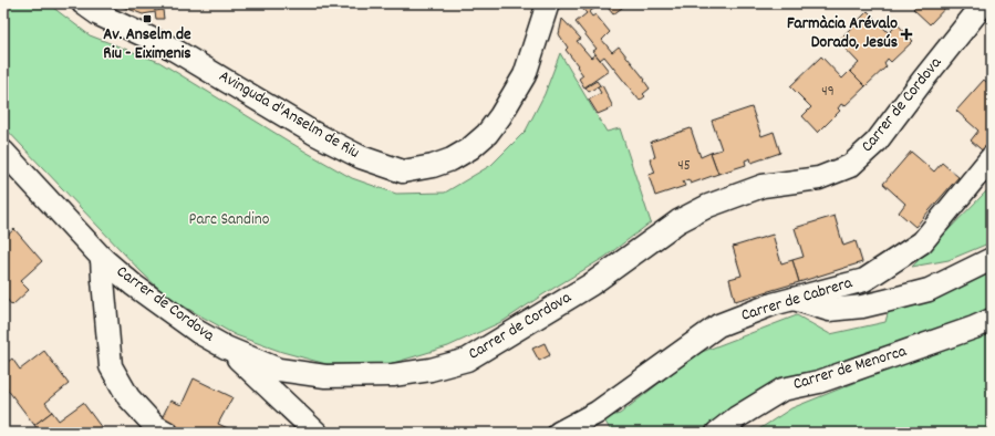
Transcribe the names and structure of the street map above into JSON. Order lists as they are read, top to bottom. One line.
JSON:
{"streets":{"street":["Carrer de Cordova","Avinguda d'Anselm de Riu","Carrer de Cabrera","Carrer de Menorca"]},"parks":["Parc Sandino"],"places":{"transit":["Av. Anselm de Riu - Eiximenis"],"health":["Farmàcia Arévalo Dorado, Jesús"]},"house_numbers":["49","45"]}
